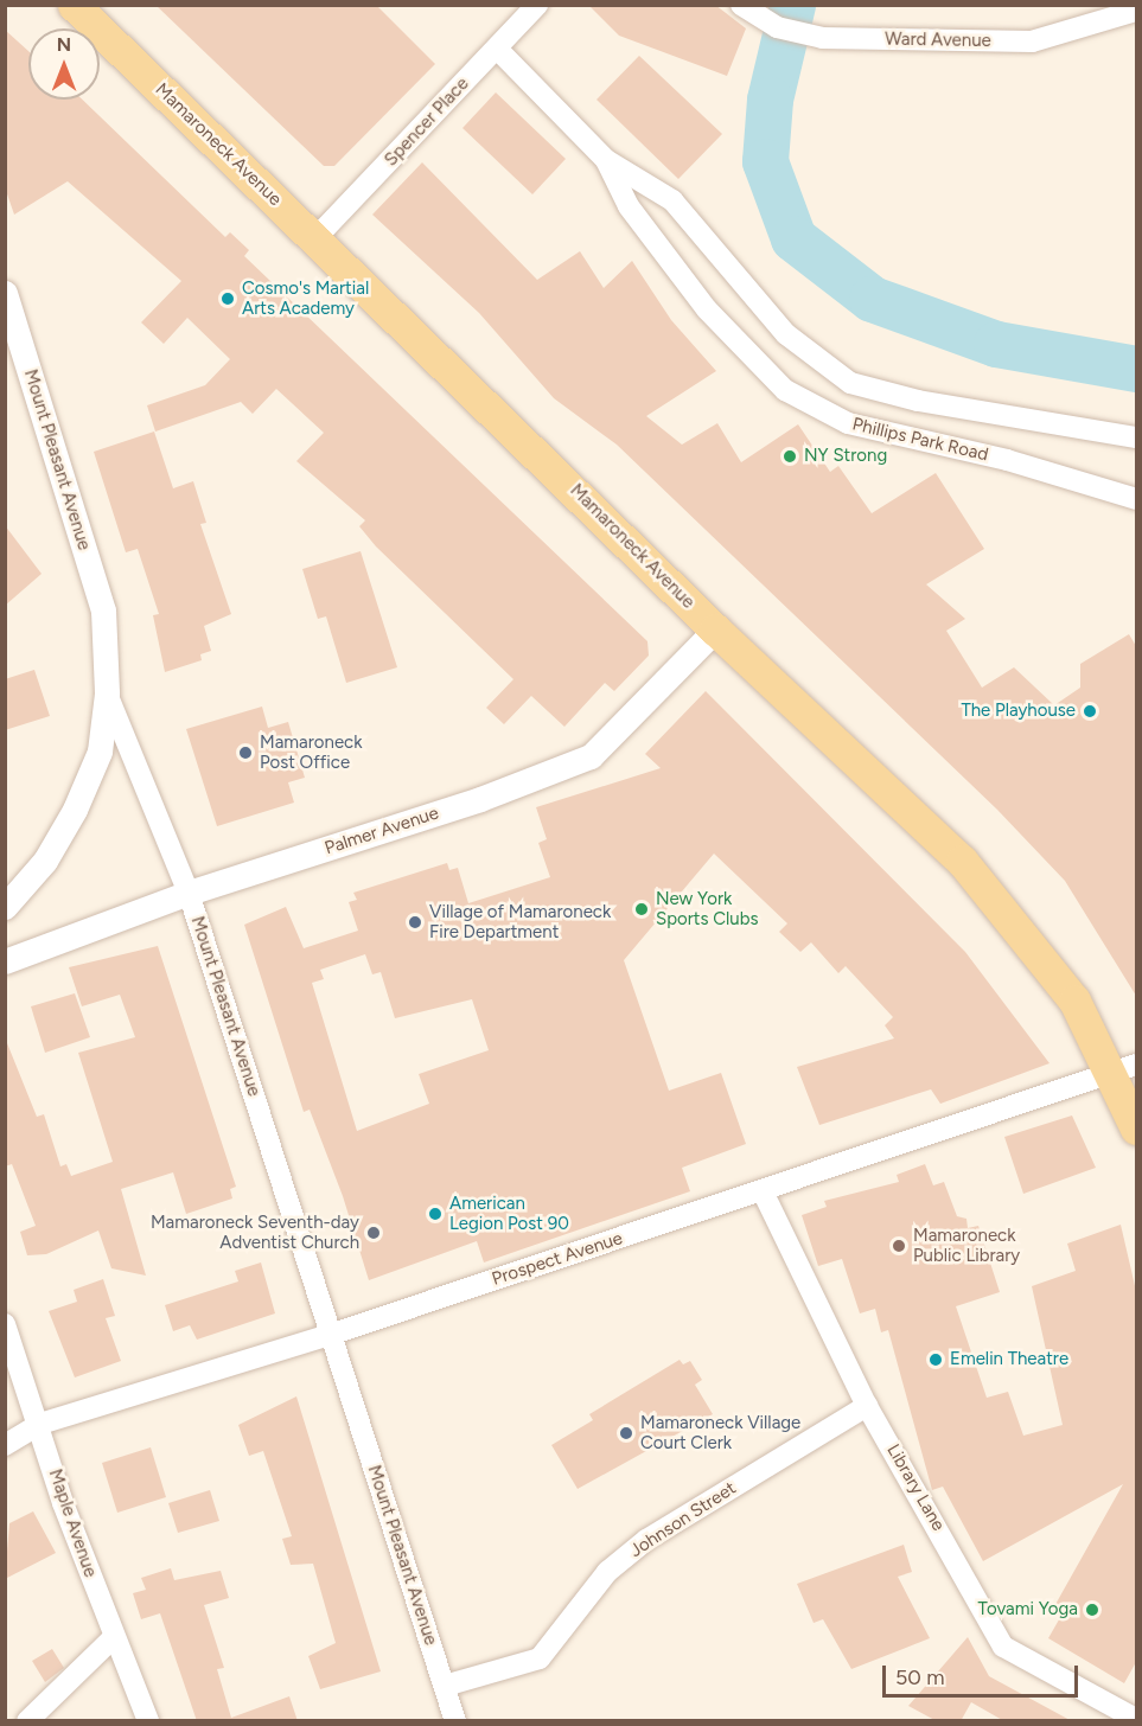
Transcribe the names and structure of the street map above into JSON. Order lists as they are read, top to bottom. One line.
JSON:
{"streets":{"main road":["Mamaroneck Avenue"],"street":["Ward Avenue","Spencer Place","Phillips Park Road","Mount Pleasant Avenue","Palmer Avenue","Prospect Avenue","Library Lane","Johnson Street","Maple Avenue"]},"crossings":[["Spencer Place","Mamaroneck Avenue"],["Spencer Place","Phillips Park Road"],["Mamaroneck Avenue","Palmer Avenue"],["Mamaroneck Avenue","Prospect Avenue"],["Mount Pleasant Avenue","Palmer Avenue"],["Mount Pleasant Avenue","Prospect Avenue"],["Mount Pleasant Avenue","Johnson Street"],["Prospect Avenue","Library Lane"],["Prospect Avenue","Maple Avenue"],["Library Lane","Johnson Street"]],"places":["Cosmo's Martial Arts Academy","NY Strong","The Playhouse","Mamaroneck Post Office","New York Sports Clubs","Village of Mamaroneck Fire Department","American Legion Post 90","Mamaroneck Seventh-day Adventist Church","Mamaroneck Public Library","Emelin Theatre","Mamaroneck Village Court Clerk","Tovami Yoga"],"scale_bar":"50 m","north":"top"}
